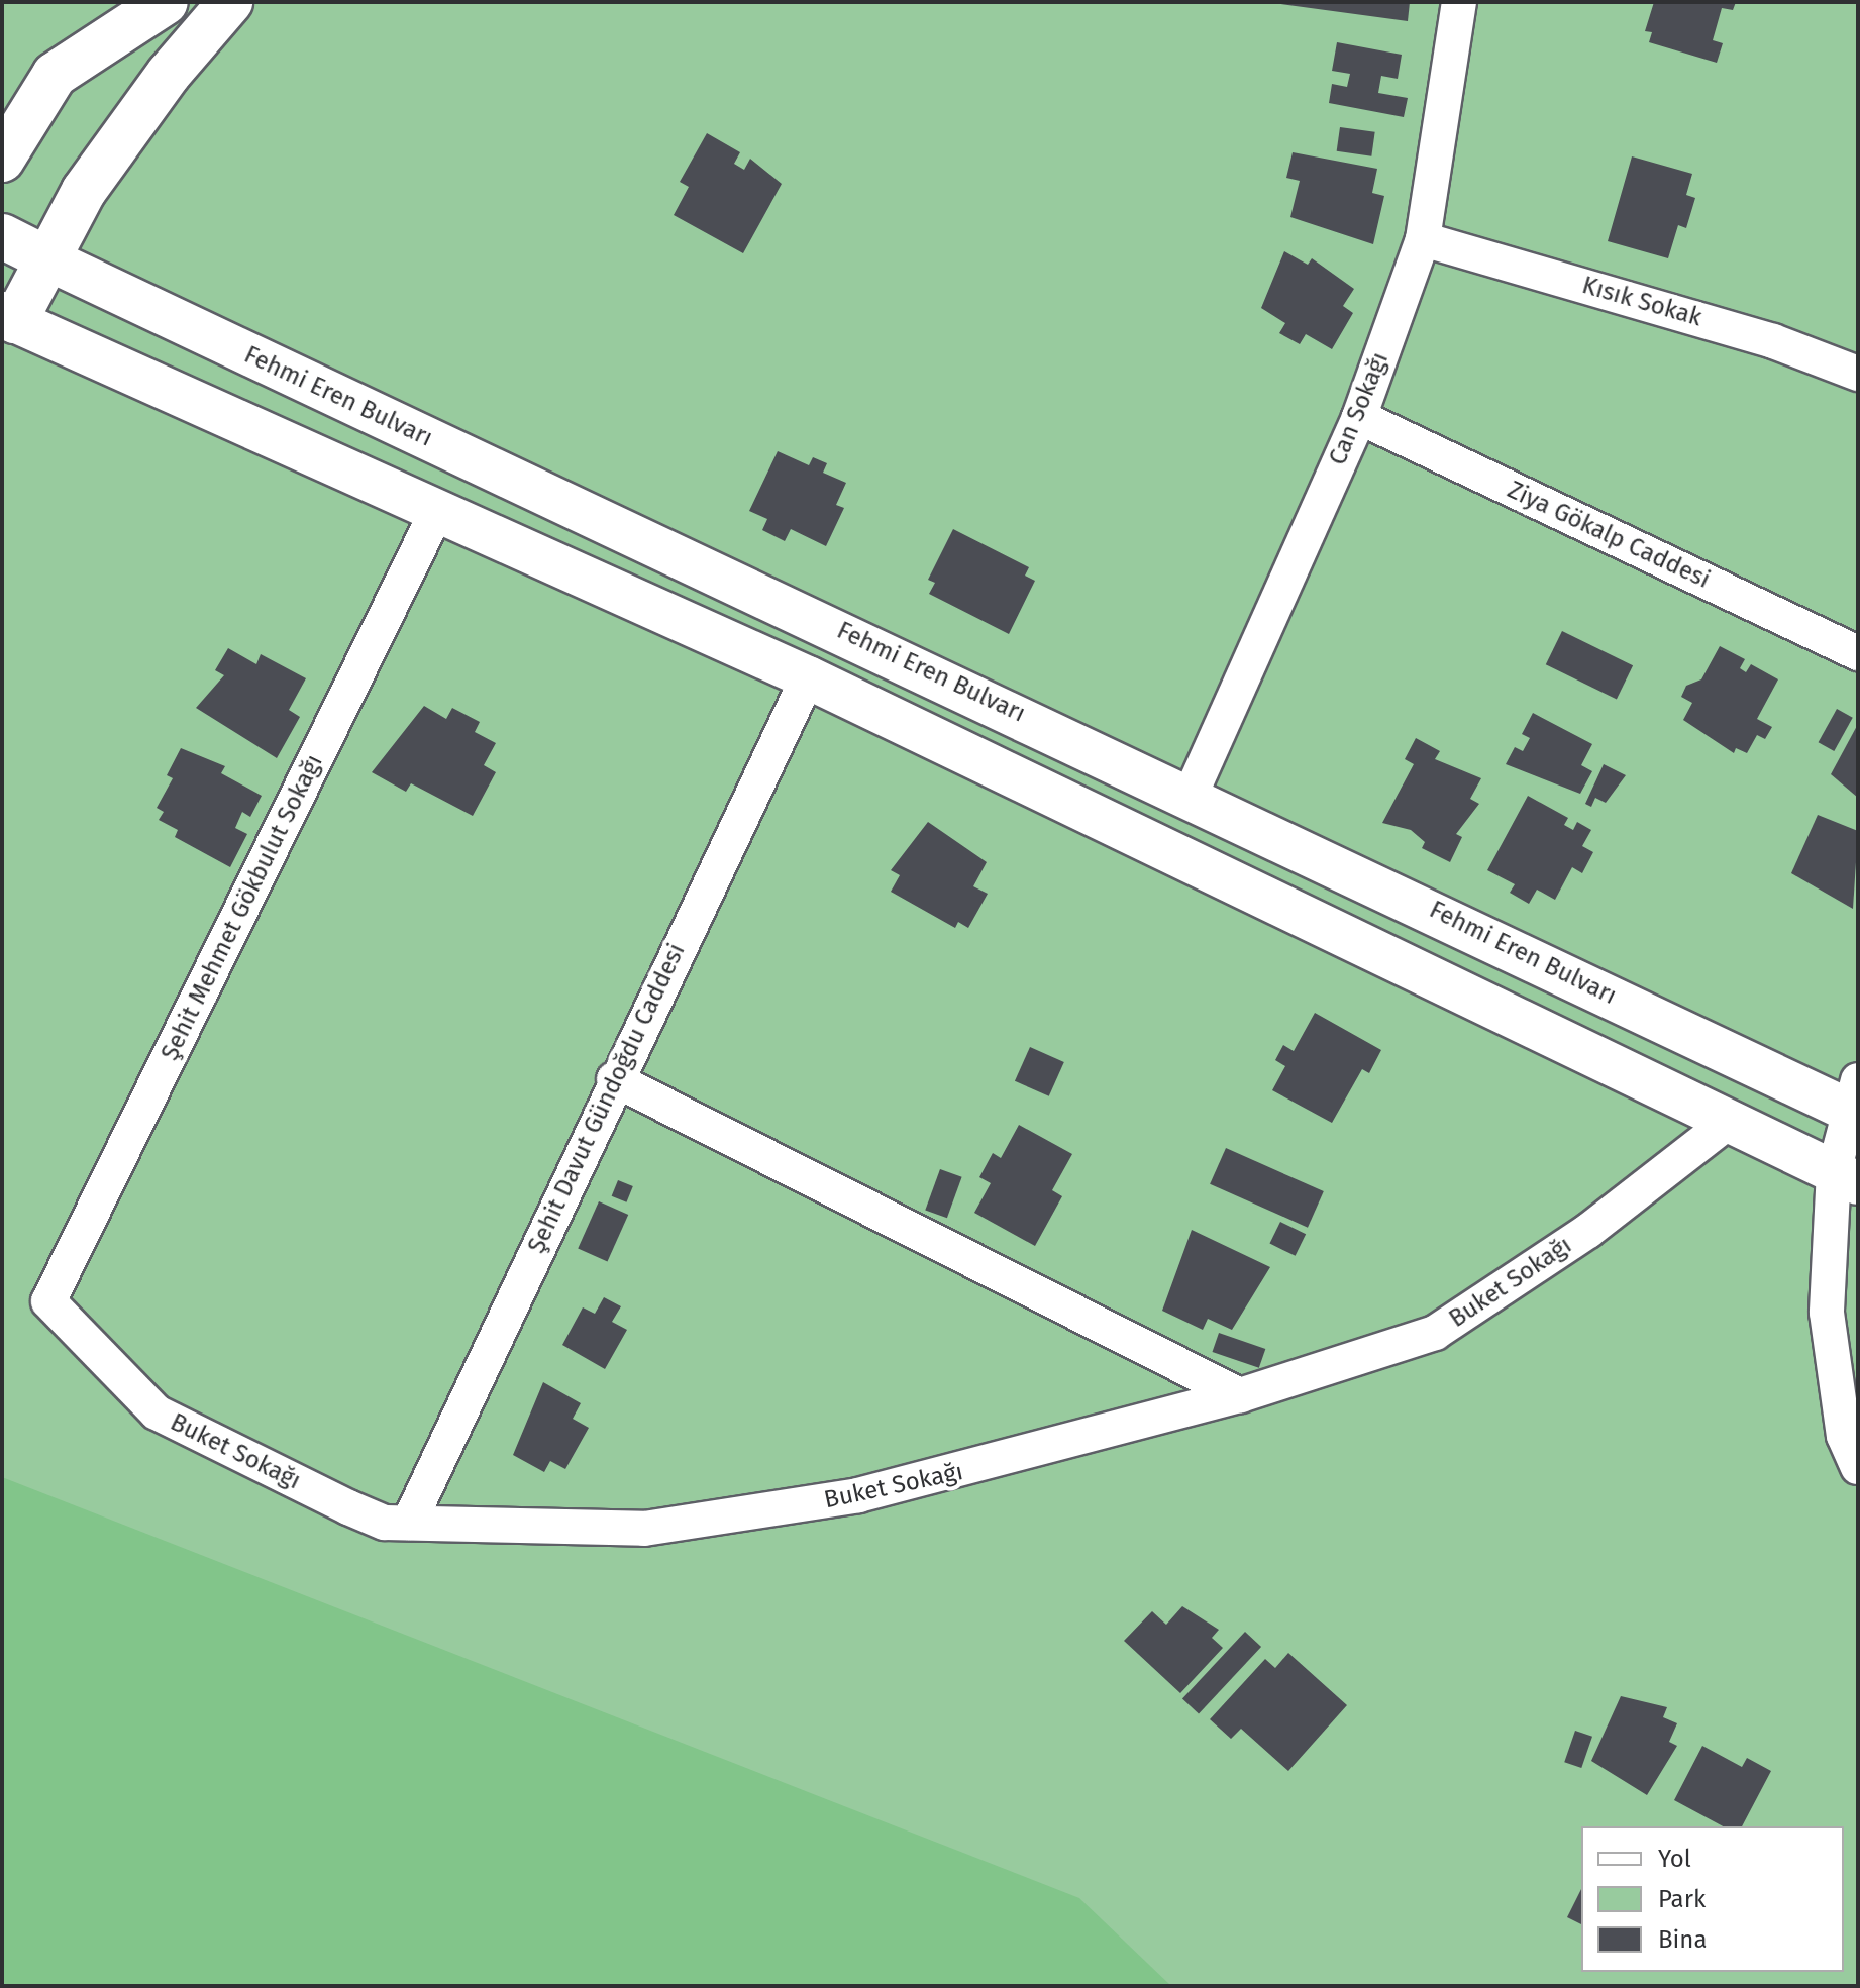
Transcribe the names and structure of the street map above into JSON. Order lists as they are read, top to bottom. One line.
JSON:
{"streets":{"main road":["Fehmi Eren Bulvarı"],"street":["Kısık Sokak","Can Sokağı","Ziya Gökalp Caddesi","Şehit Mehmet Gökbulut Sokağı","Şehit Davut Gündoğdu Caddesi","Buket Sokağı"]},"crossings":[["Kısık Sokak","Can Sokağı"],["Fehmi Eren Bulvarı","Can Sokağı"],["Can Sokağı","Ziya Gökalp Caddesi"],["Şehit Mehmet Gökbulut Sokağı","Buket Sokağı"],["Şehit Davut Gündoğdu Caddesi","Buket Sokağı"]],"legend":["Yol","Park","Bina"]}
